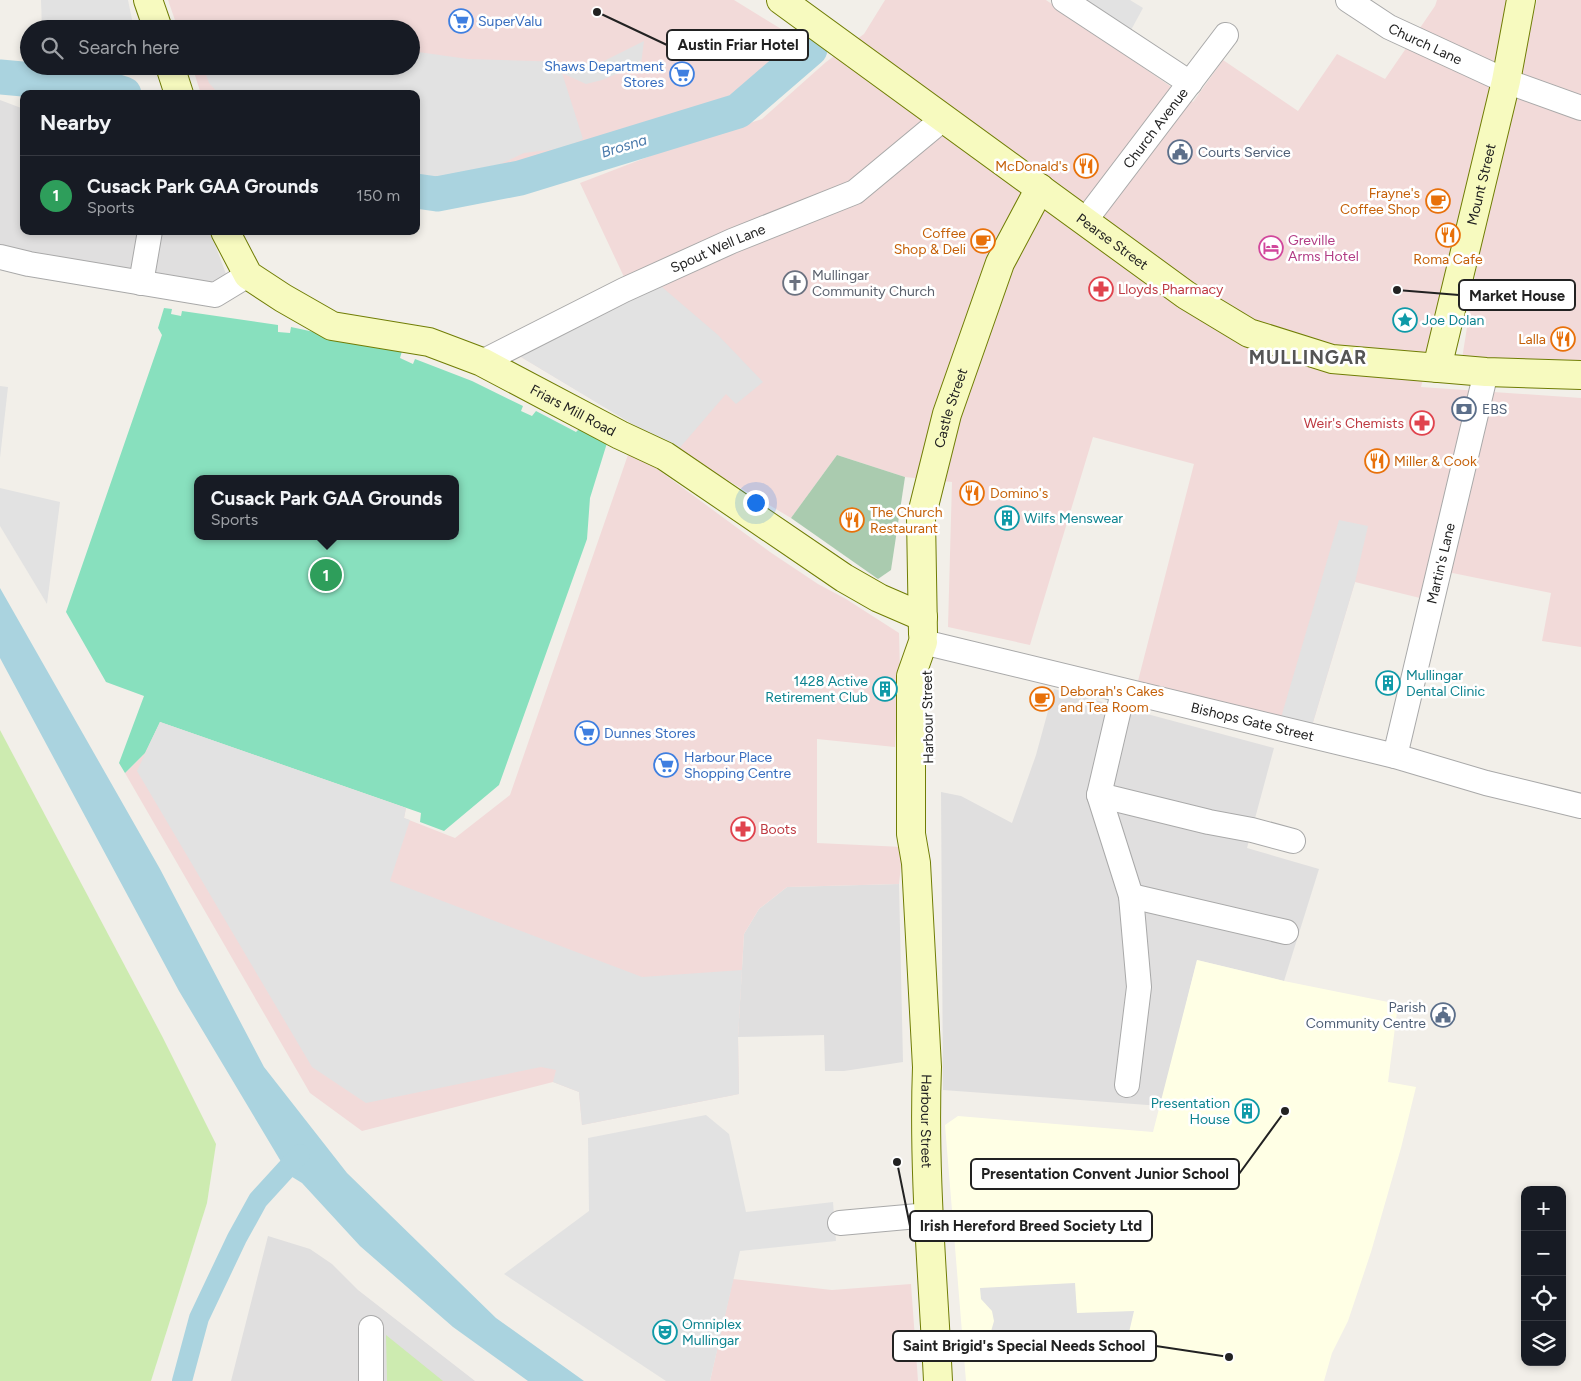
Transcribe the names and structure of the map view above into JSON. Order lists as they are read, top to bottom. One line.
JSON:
{"streets":{"street":["Church Lane","Church Avenue","Mount Street","Pearse Street","Spout Well Lane","Castle Street","Friars Mill Road","Martin's Lane","Harbour Street","Bishops Gate Street"]},"crossings":[["Church Lane","Mount Street"],["Church Avenue","Pearse Street"],["Mount Street","Pearse Street"],["Pearse Street","Spout Well Lane"],["Pearse Street","Castle Street"],["Pearse Street","Martin's Lane"],["Spout Well Lane","Friars Mill Road"],["Castle Street","Friars Mill Road"],["Castle Street","Harbour Street"],["Castle Street","Bishops Gate Street"],["Friars Mill Road","Harbour Street"],["Friars Mill Road","Bishops Gate Street"],["Martin's Lane","Bishops Gate Street"],["Harbour Street","Bishops Gate Street"]],"districts":["MULLINGAR"],"water":["Brosna"],"places":{"other":["Austin Friar Hotel","Market House","Presentation Convent Junior School","Irish Hereford Breed Society Ltd","Saint Brigid's Special Needs School"],"supermarket":["SuperValu","Shaws Department Stores","Dunnes Stores","Harbour Place Shopping Centre"],"public building":["Courts Service","Parish Community Centre"],"restaurant":["McDonald's","Roma Cafe","Lalla","Miller & Cook","Domino's","The Church Restaurant"],"cafe":["Frayne's Coffee Shop","Coffee Shop & Deli","Deborah's Cakes and Tea Room"],"hotel":["Greville Arms Hotel"],"church":["Mullingar Community Church"],"pharmacy":["Lloyds Pharmacy","Weir's Chemists","Boots"],"place":["Joe Dolan"],"bank":["EBS"],"building":["Wilfs Menswear","Mullingar Dental Clinic","1428 Active Retirement Club","Presentation House"],"theatre":["Omniplex Mullingar"]},"page":{"search":"Search here","heading":"Nearby","list":[{"mark":"1","name":"Cusack Park GAA Grounds","note":"Sports","value":"150 m"}],"popup":["Cusack Park GAA Grounds","Sports"],"pins":"1","map_buttons":["+","−"]}}
